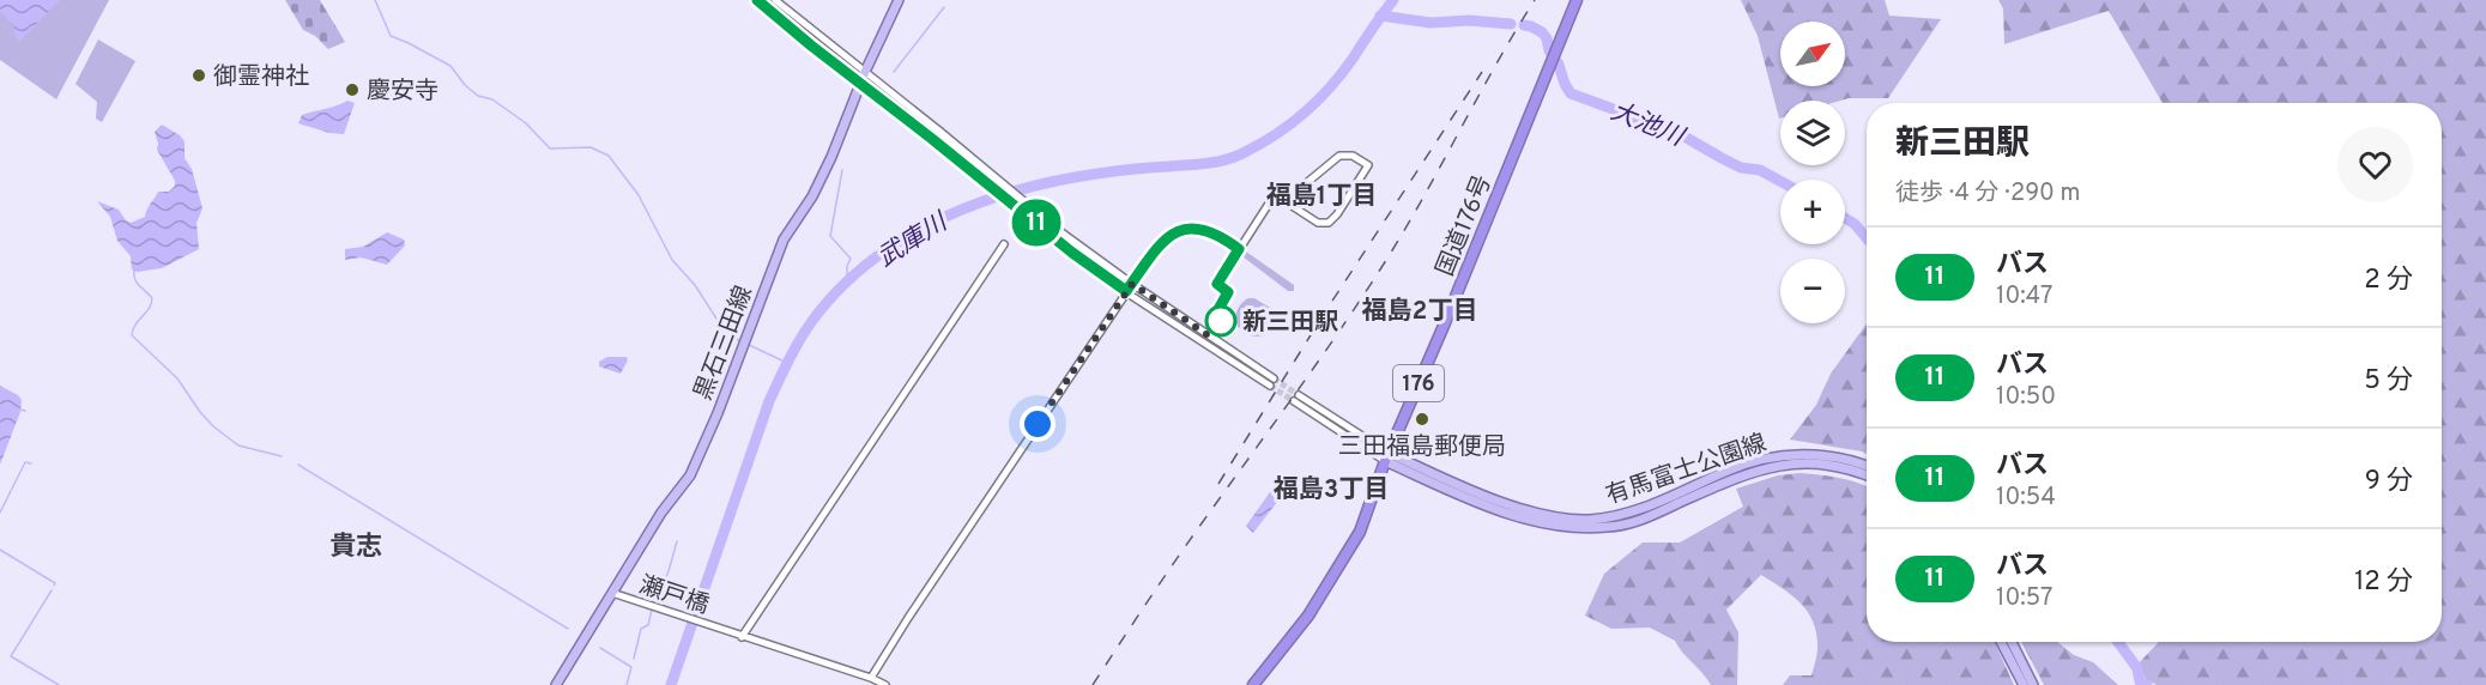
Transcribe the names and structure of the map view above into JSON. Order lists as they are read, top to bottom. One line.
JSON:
{"streets":{"highway":["国道176号","176"],"main road":["黒石三田線","有馬富士公園線"],"street":["瀬戸橋"]},"crossings":[["国道176号","有馬富士公園線"],["黒石三田線","瀬戸橋"]],"districts":["福島1丁目","福島2丁目","福島3丁目","貴志"],"water":["大池川","武庫川"],"places":["御霊神社","慶安寺","新三田駅","三田福島郵便局"],"lines":["bus line 11"],"north":"top right","page":{"on_map":"11","map_buttons":["+","−"],"heading":["新三田駅","徒歩 · 4 分 · 290 m"],"list":[{"mark":"11","name":"バス","note":"10:47","value":"2 分"},{"mark":"11","name":"バス","note":"10:50","value":"5 分"},{"mark":"11","name":"バス","note":"10:54","value":"9 分"},{"mark":"11","name":"バス","note":"10:57","value":"12 分"}]}}
